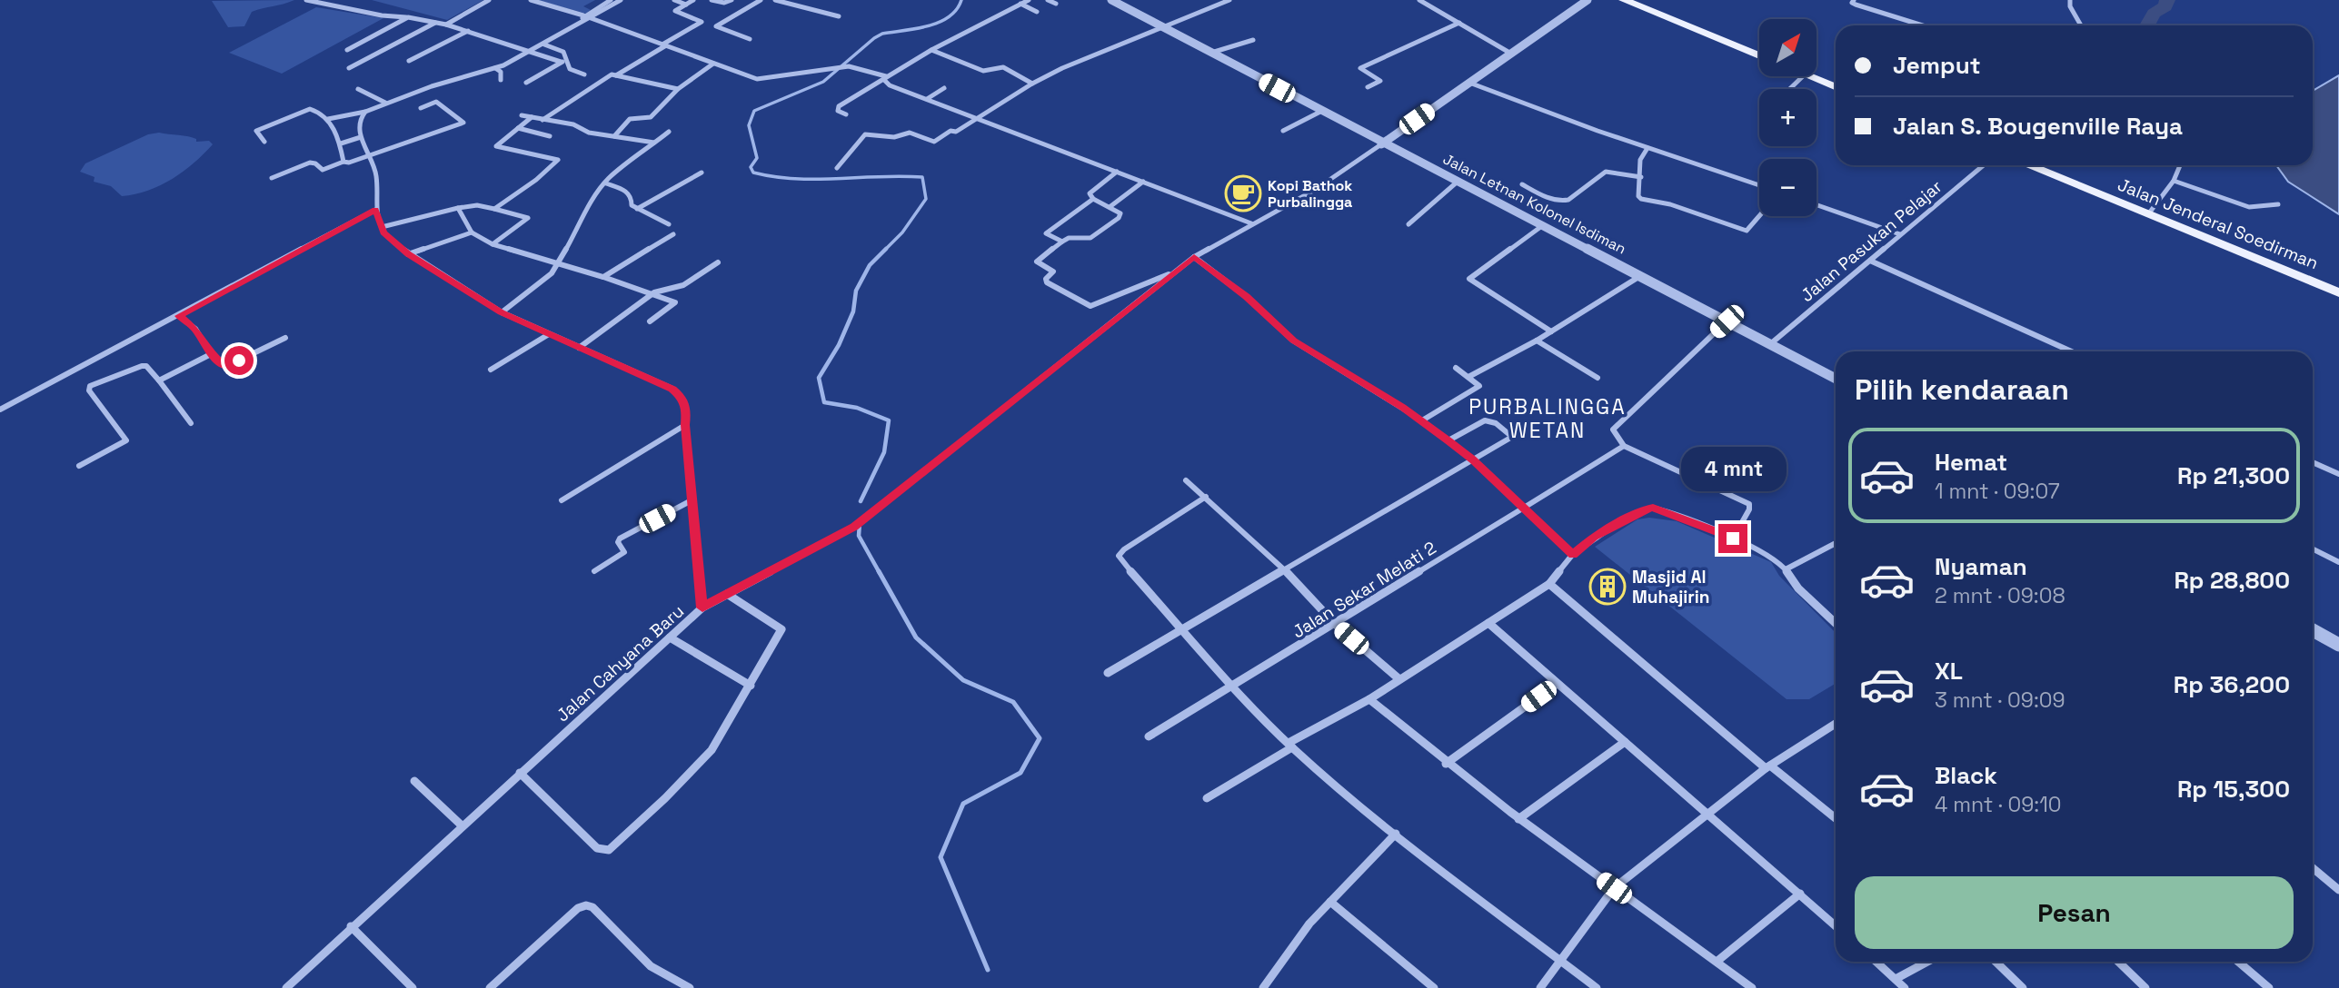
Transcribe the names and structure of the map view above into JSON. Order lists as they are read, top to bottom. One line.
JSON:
{"streets":{"main road":["Jalan Jenderal Soedirman"],"street":["Jalan Letnan Kolonel Isdiman","Jalan Pasukan Pelajar","Jalan Sekar Melati 2","Jalan Cahyana Baru"]},"crossings":[["Jalan Letnan Kolonel Isdiman","Jalan Pasukan Pelajar"],["Jalan Letnan Kolonel Isdiman","Jalan Cahyana Baru"]],"districts":["PURBALINGGA WETAN"],"places":{"cafe":["Kopi Bathok Purbalingga"],"building":["Masjid Al Muhajirin"]},"north":"top right","page":{"map_buttons":["+","−"],"banner":["Jemput","Jalan S. Bougenville Raya"],"heading":"Pilih kendaraan","list":[{"name":"Hemat","note":"1 mnt · 09:07","value":"Rp 21,300"},{"name":"Nyaman","note":"2 mnt · 09:08","value":"Rp 28,800"},{"name":"XL","note":"3 mnt · 09:09","value":"Rp 36,200"},{"name":"Black","note":"4 mnt · 09:10","value":"Rp 15,300"}],"bubble":"4 mnt","buttons":"Pesan"}}
